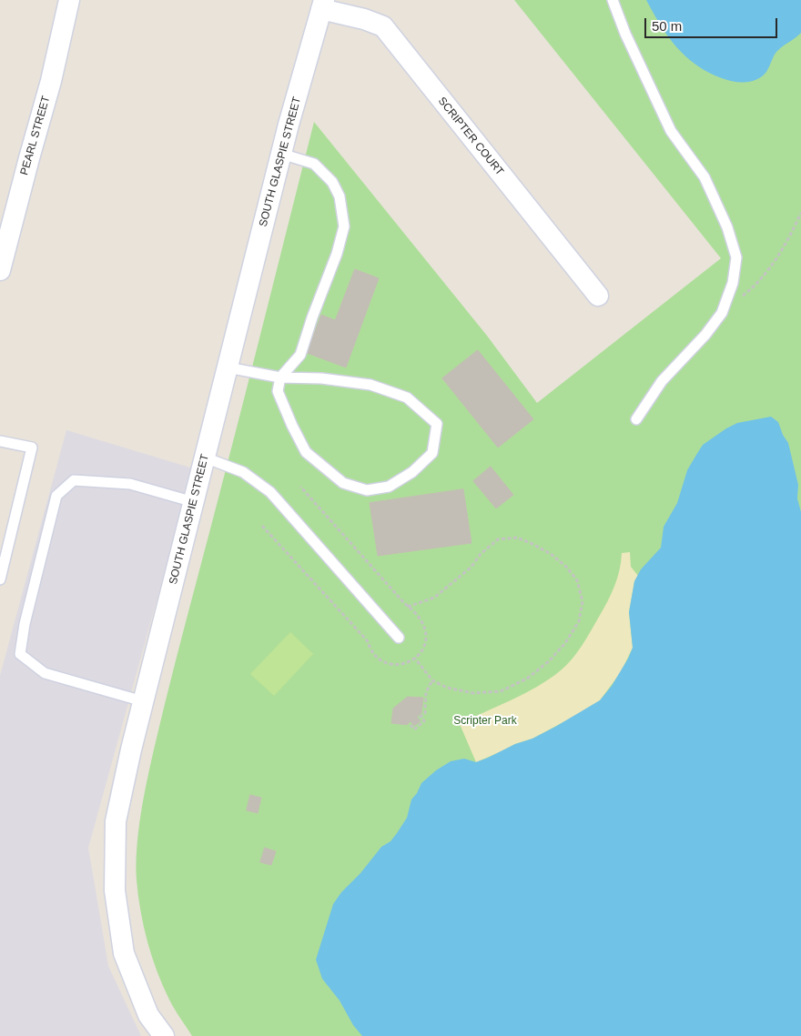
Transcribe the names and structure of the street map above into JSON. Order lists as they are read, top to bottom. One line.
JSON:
{"streets":{"street":["PEARL STREET","SCRIPTER COURT","SOUTH GLASPIE STREET"]},"crossings":[["SCRIPTER COURT","SOUTH GLASPIE STREET"]],"parks":["Scripter Park"],"scale_bar":"50 m"}
